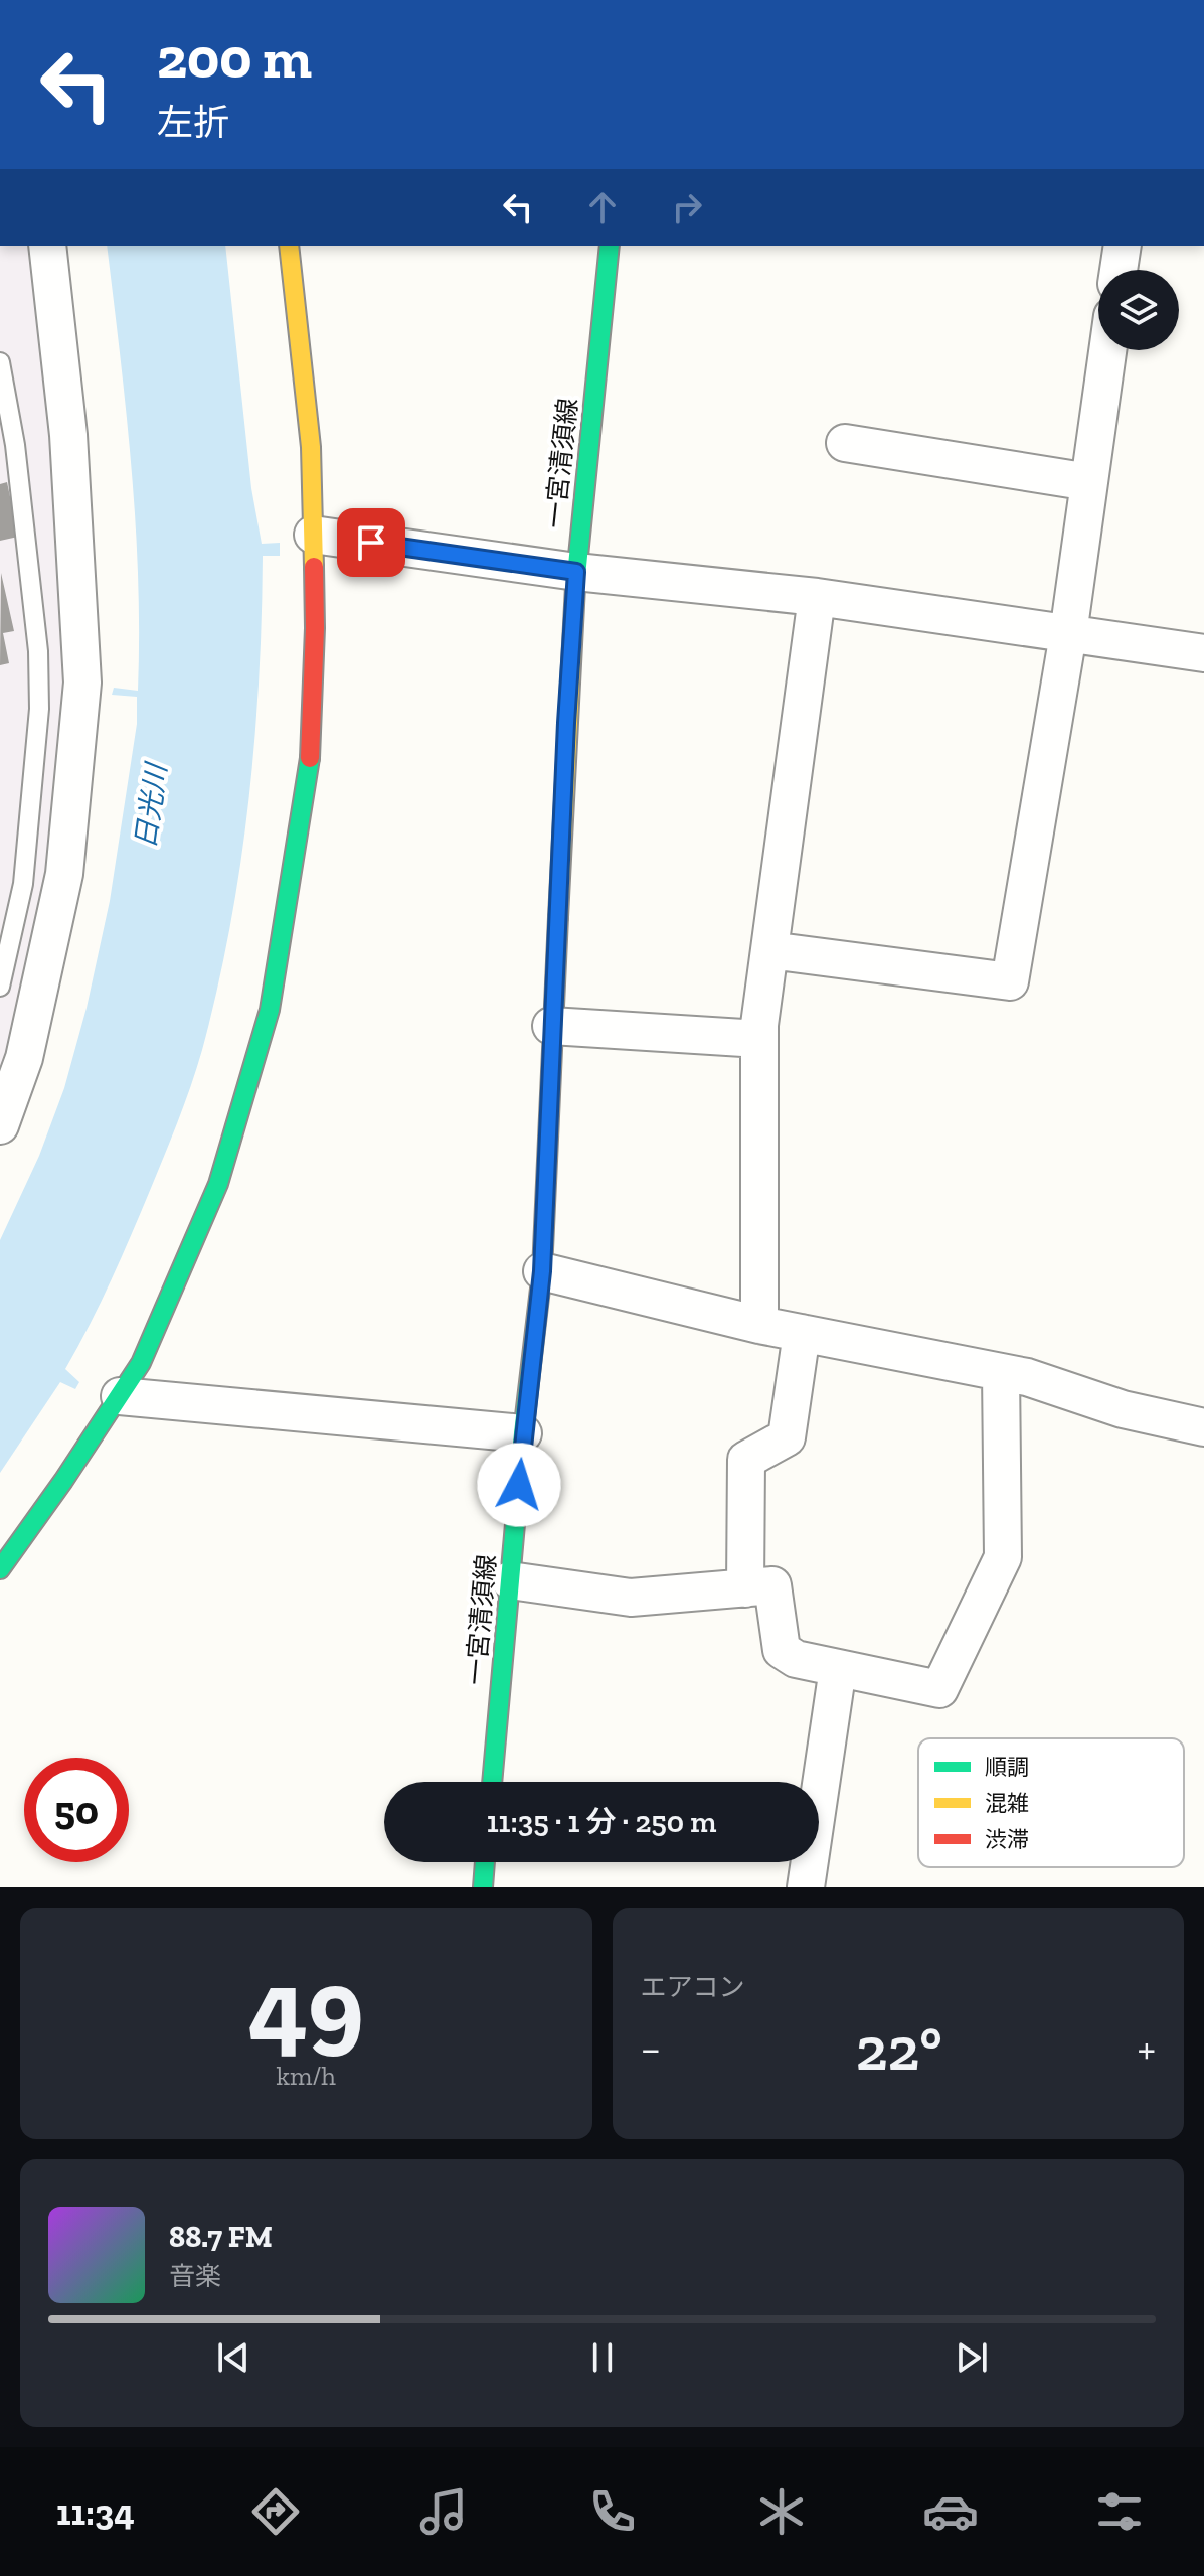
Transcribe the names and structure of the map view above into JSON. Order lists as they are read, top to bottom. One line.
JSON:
{"streets":{"main road":["一宮清須線"]},"water":["日光川"],"legend":["順調","混雑","渋滞"],"page":{"turn":["200 m","左折"],"limit":"50","trip":"11:35 · 1 分 · 250 m","tile":[["49","km/h"],"エアコン"],"heat":["−","22°","+"],"song":["88.7 FM","音楽"],"tabs":"11:34"}}
